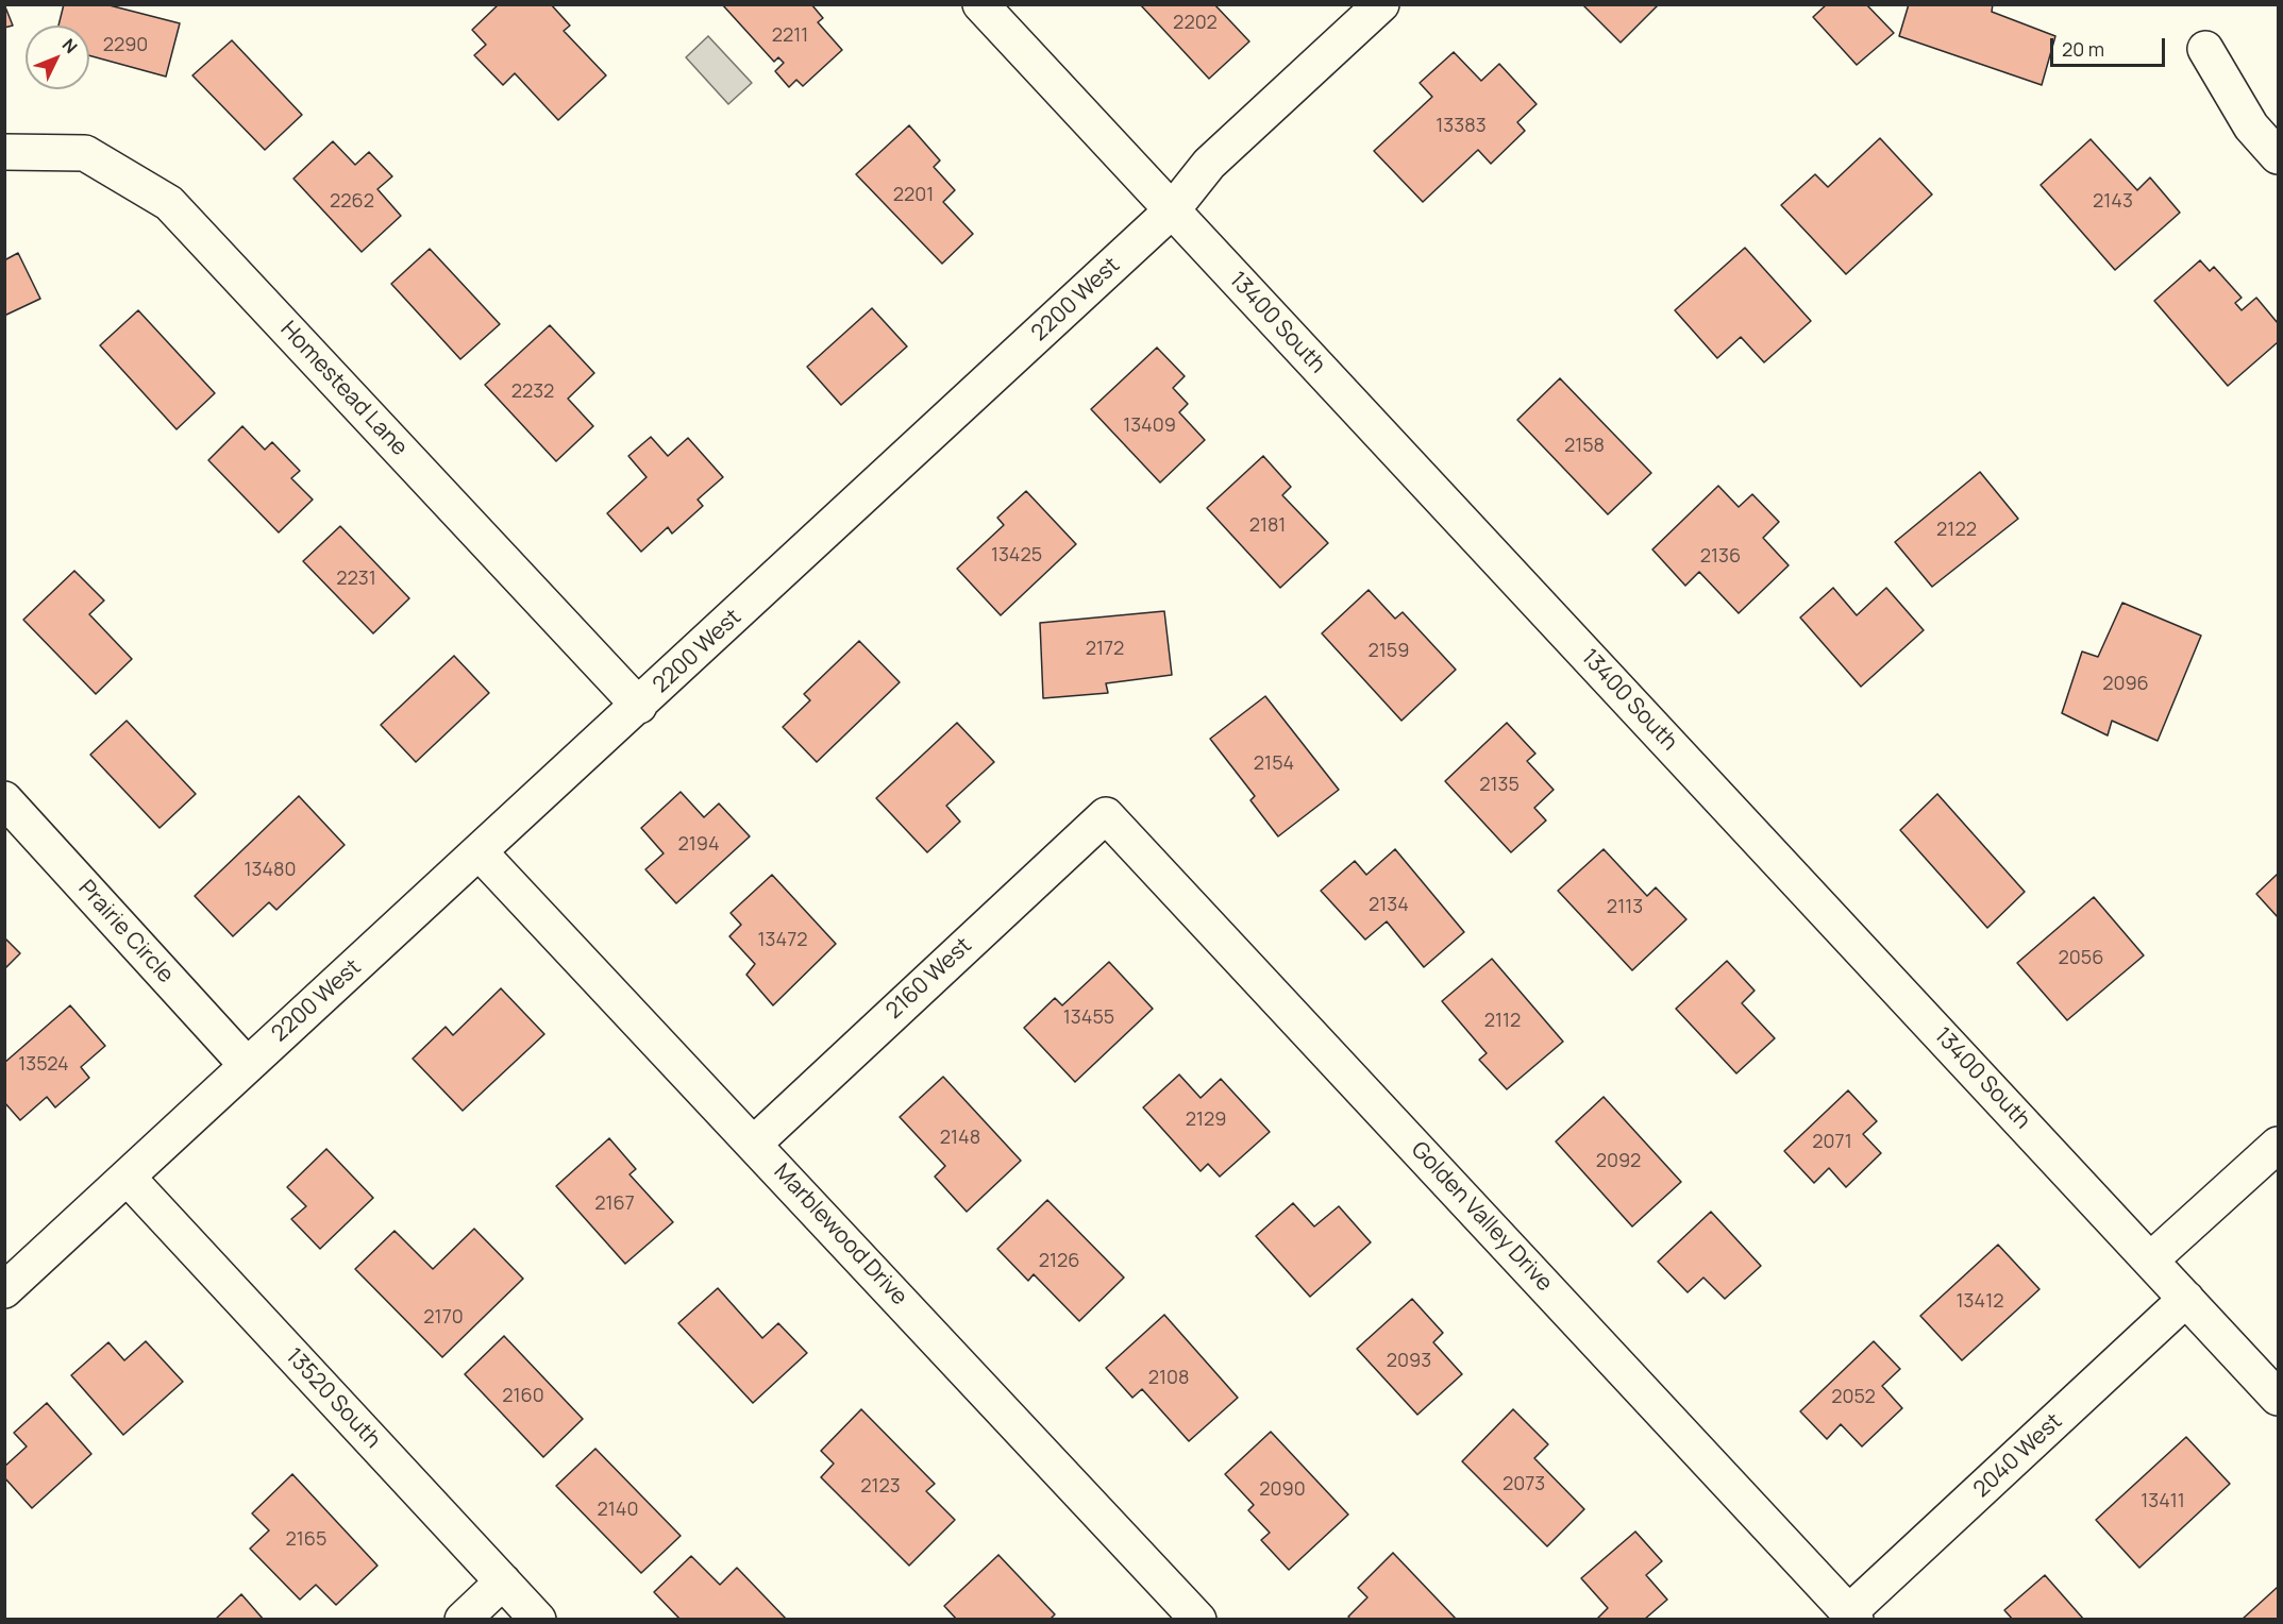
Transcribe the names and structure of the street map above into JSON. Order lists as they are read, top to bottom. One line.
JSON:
{"streets":{"street":["2200 West","13400 South","Homestead Lane","Prairie Circle","2160 West","Golden Valley Drive","Marblewood Drive","13520 South","2040 West"]},"crossings":[["2200 West","13400 South"],["2200 West","Homestead Lane"],["2200 West","Prairie Circle"],["2200 West","Marblewood Drive"],["2200 West","13520 South"],["13400 South","2040 West"],["2160 West","Golden Valley Drive"],["2160 West","Marblewood Drive"],["Golden Valley Drive","2040 West"]],"house_numbers":["2202","2211","2290","13383","2201","2262","2143","2232","13409","2158","2181","2122","13425","2136","2231","2172","2159","2096","2154","2135","2194","13480","2134","2113","13472","2056","13455","2112","13524","2129","2148","2071","2092","2167","2126","13412","2170","2093","2108","2160","2052","2073","2123","2090","13411","2140","2165"],"scale_bar":"20 m","north":"top right"}
